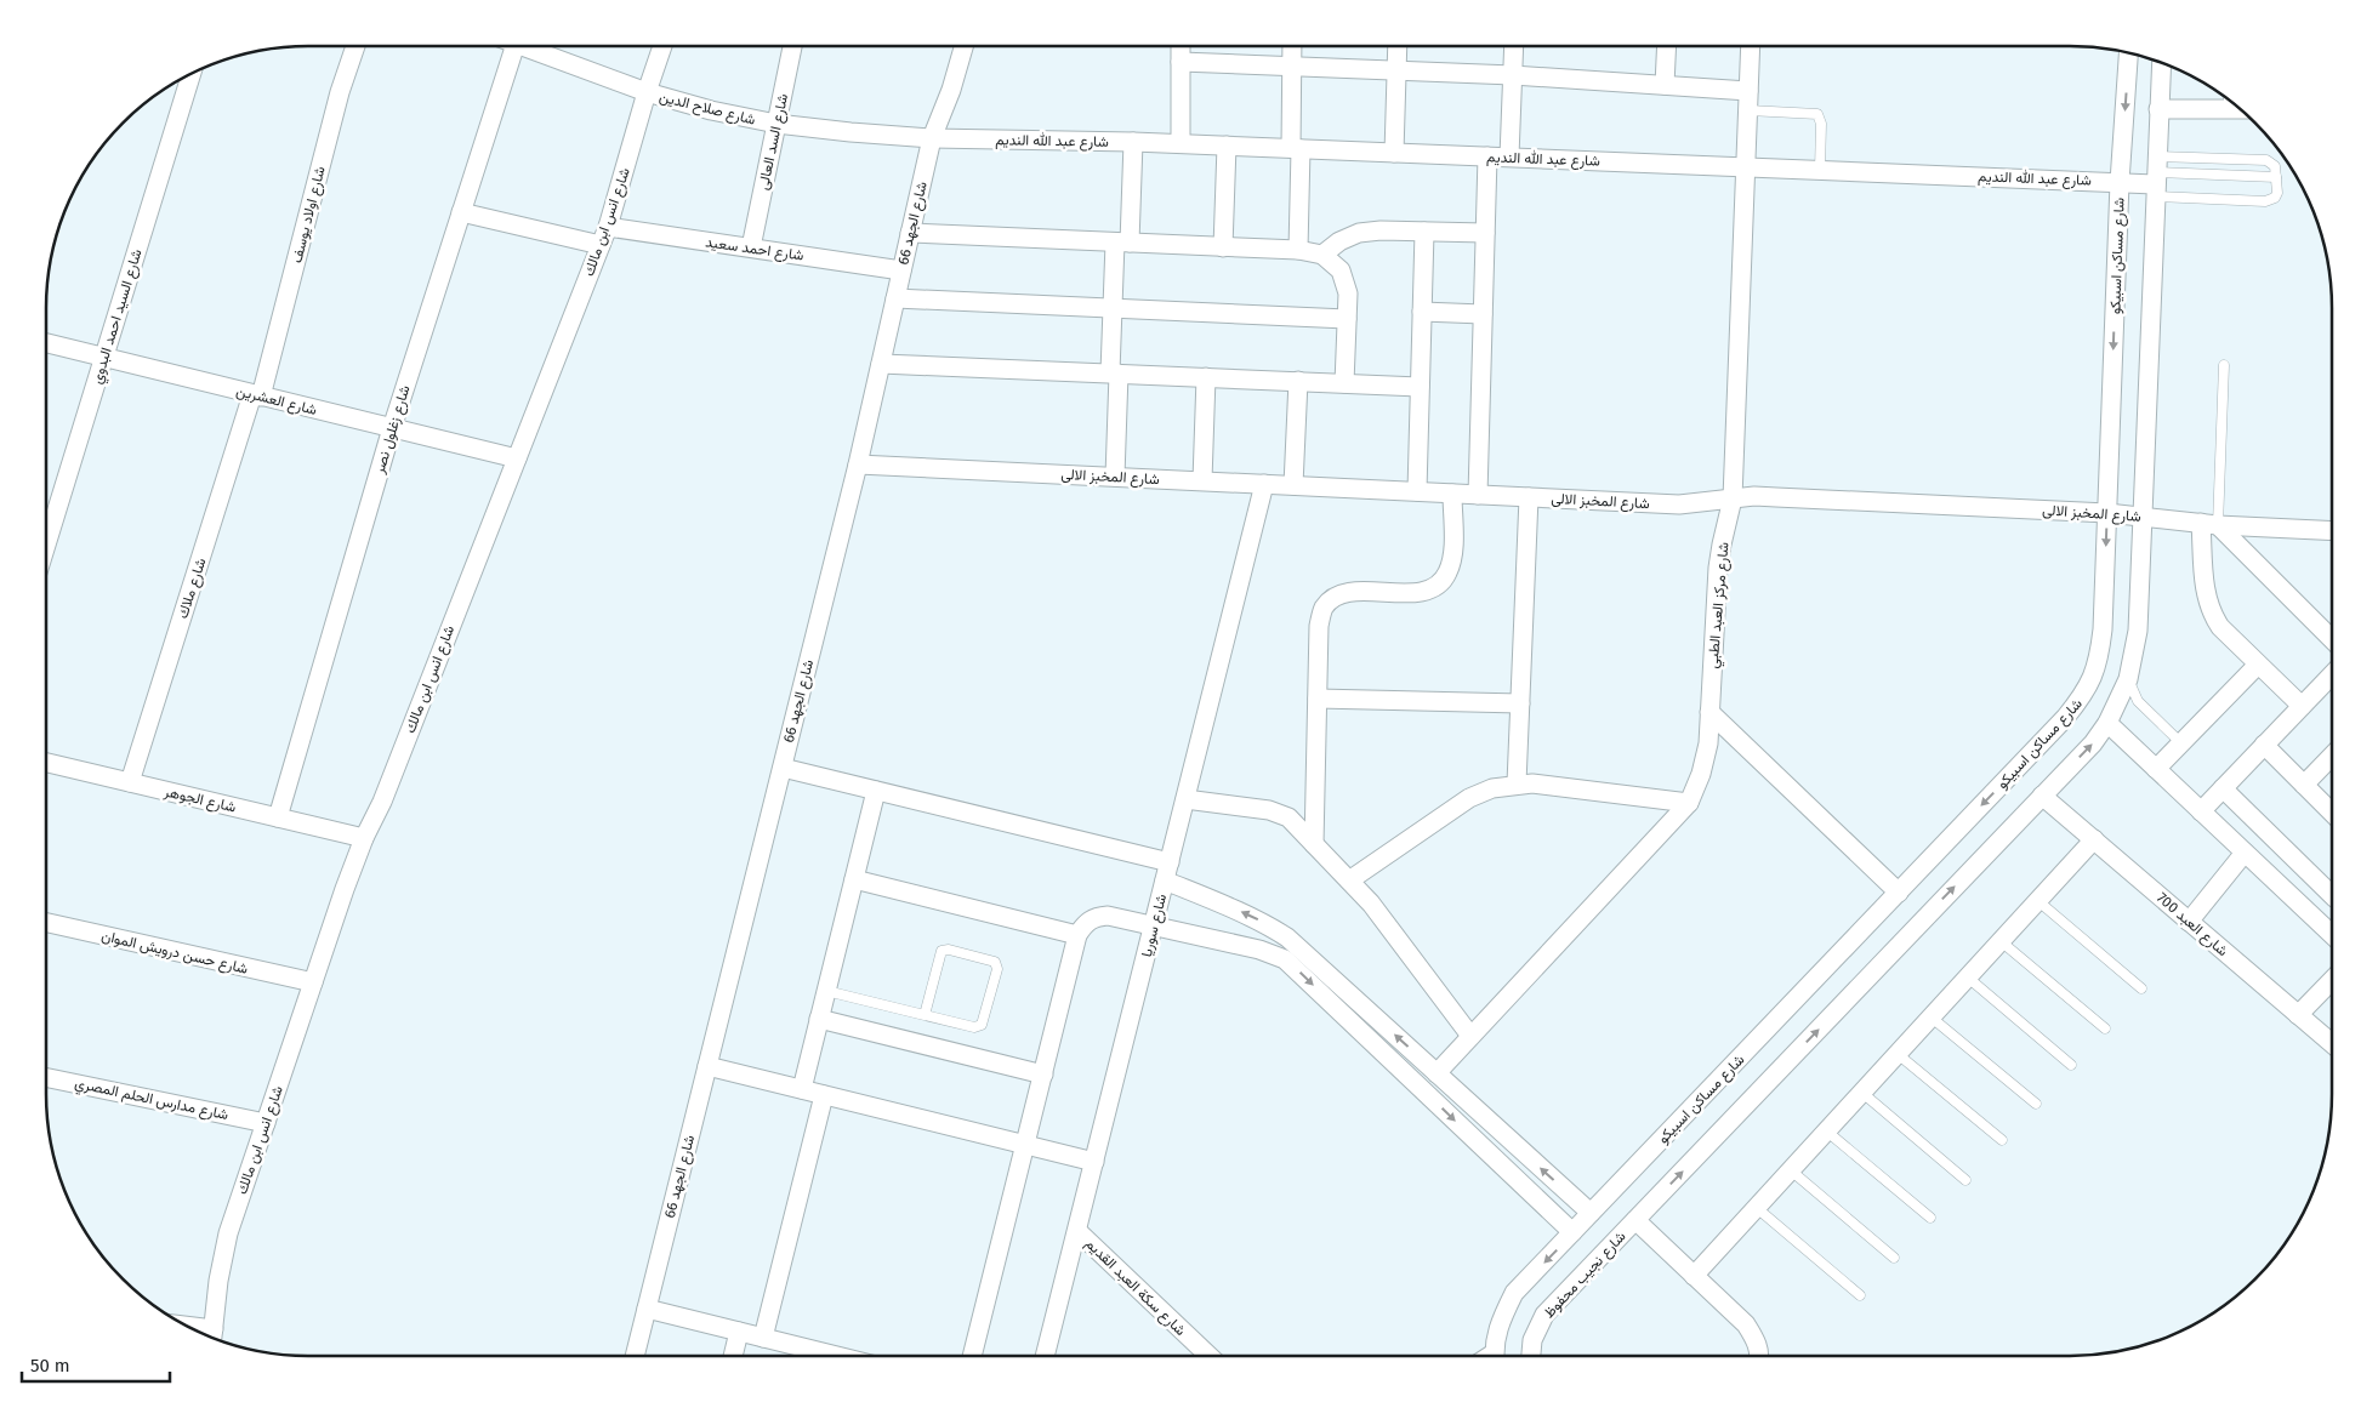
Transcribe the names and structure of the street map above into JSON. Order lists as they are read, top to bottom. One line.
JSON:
{"streets":{"street":["شارع صلاح الدين","شارع عبد الله النديم","شارع السد العالى","شارع اولاد يوسف","شارع انس ابن مالك","شارع الجهد 66","شارع احمد سعيد","شارع مساكن اسبيكو","شارع السيد احمد البدوي","شارع العشرين","شارع زغلول نصر","شارع المخبز الالى","شارع ملاك","شارع مركز العبد الطبي","شارع الجوهر","شارع العبد 700","شارع سوريا","شارع حسن درويش الموان","شارع مدارس الحلم المصري","شارع نجيب محفوظ","شارع سكة العبد القديم"]},"crossings":[["شارع صلاح الدين","شارع عبد الله النديم"],["شارع صلاح الدين","شارع السد العالى"],["شارع صلاح الدين","شارع انس ابن مالك"],["شارع صلاح الدين","شارع الجهد 66"],["شارع عبد الله النديم","شارع الجهد 66"],["شارع عبد الله النديم","شارع مساكن اسبيكو"],["شارع عبد الله النديم","شارع مركز العبد الطبي"],["شارع السد العالى","شارع احمد سعيد"],["شارع اولاد يوسف","شارع العشرين"],["شارع اولاد يوسف","شارع ملاك"],["شارع انس ابن مالك","شارع احمد سعيد"],["شارع انس ابن مالك","شارع العشرين"],["شارع انس ابن مالك","شارع الجوهر"],["شارع انس ابن مالك","شارع حسن درويش الموان"],["شارع انس ابن مالك","شارع مدارس الحلم المصري"],["شارع الجهد 66","شارع احمد سعيد"],["شارع الجهد 66","شارع المخبز الالى"],["شارع مساكن اسبيكو","شارع المخبز الالى"],["شارع السيد احمد البدوي","شارع العشرين"],["شارع العشرين","شارع زغلول نصر"],["شارع العشرين","شارع ملاك"],["شارع زغلول نصر","شارع الجوهر"],["شارع المخبز الالى","شارع مركز العبد الطبي"],["شارع المخبز الالى","شارع سوريا"],["شارع ملاك","شارع الجوهر"],["شارع سوريا","شارع سكة العبد القديم"]],"scale_bar":"50 m"}
